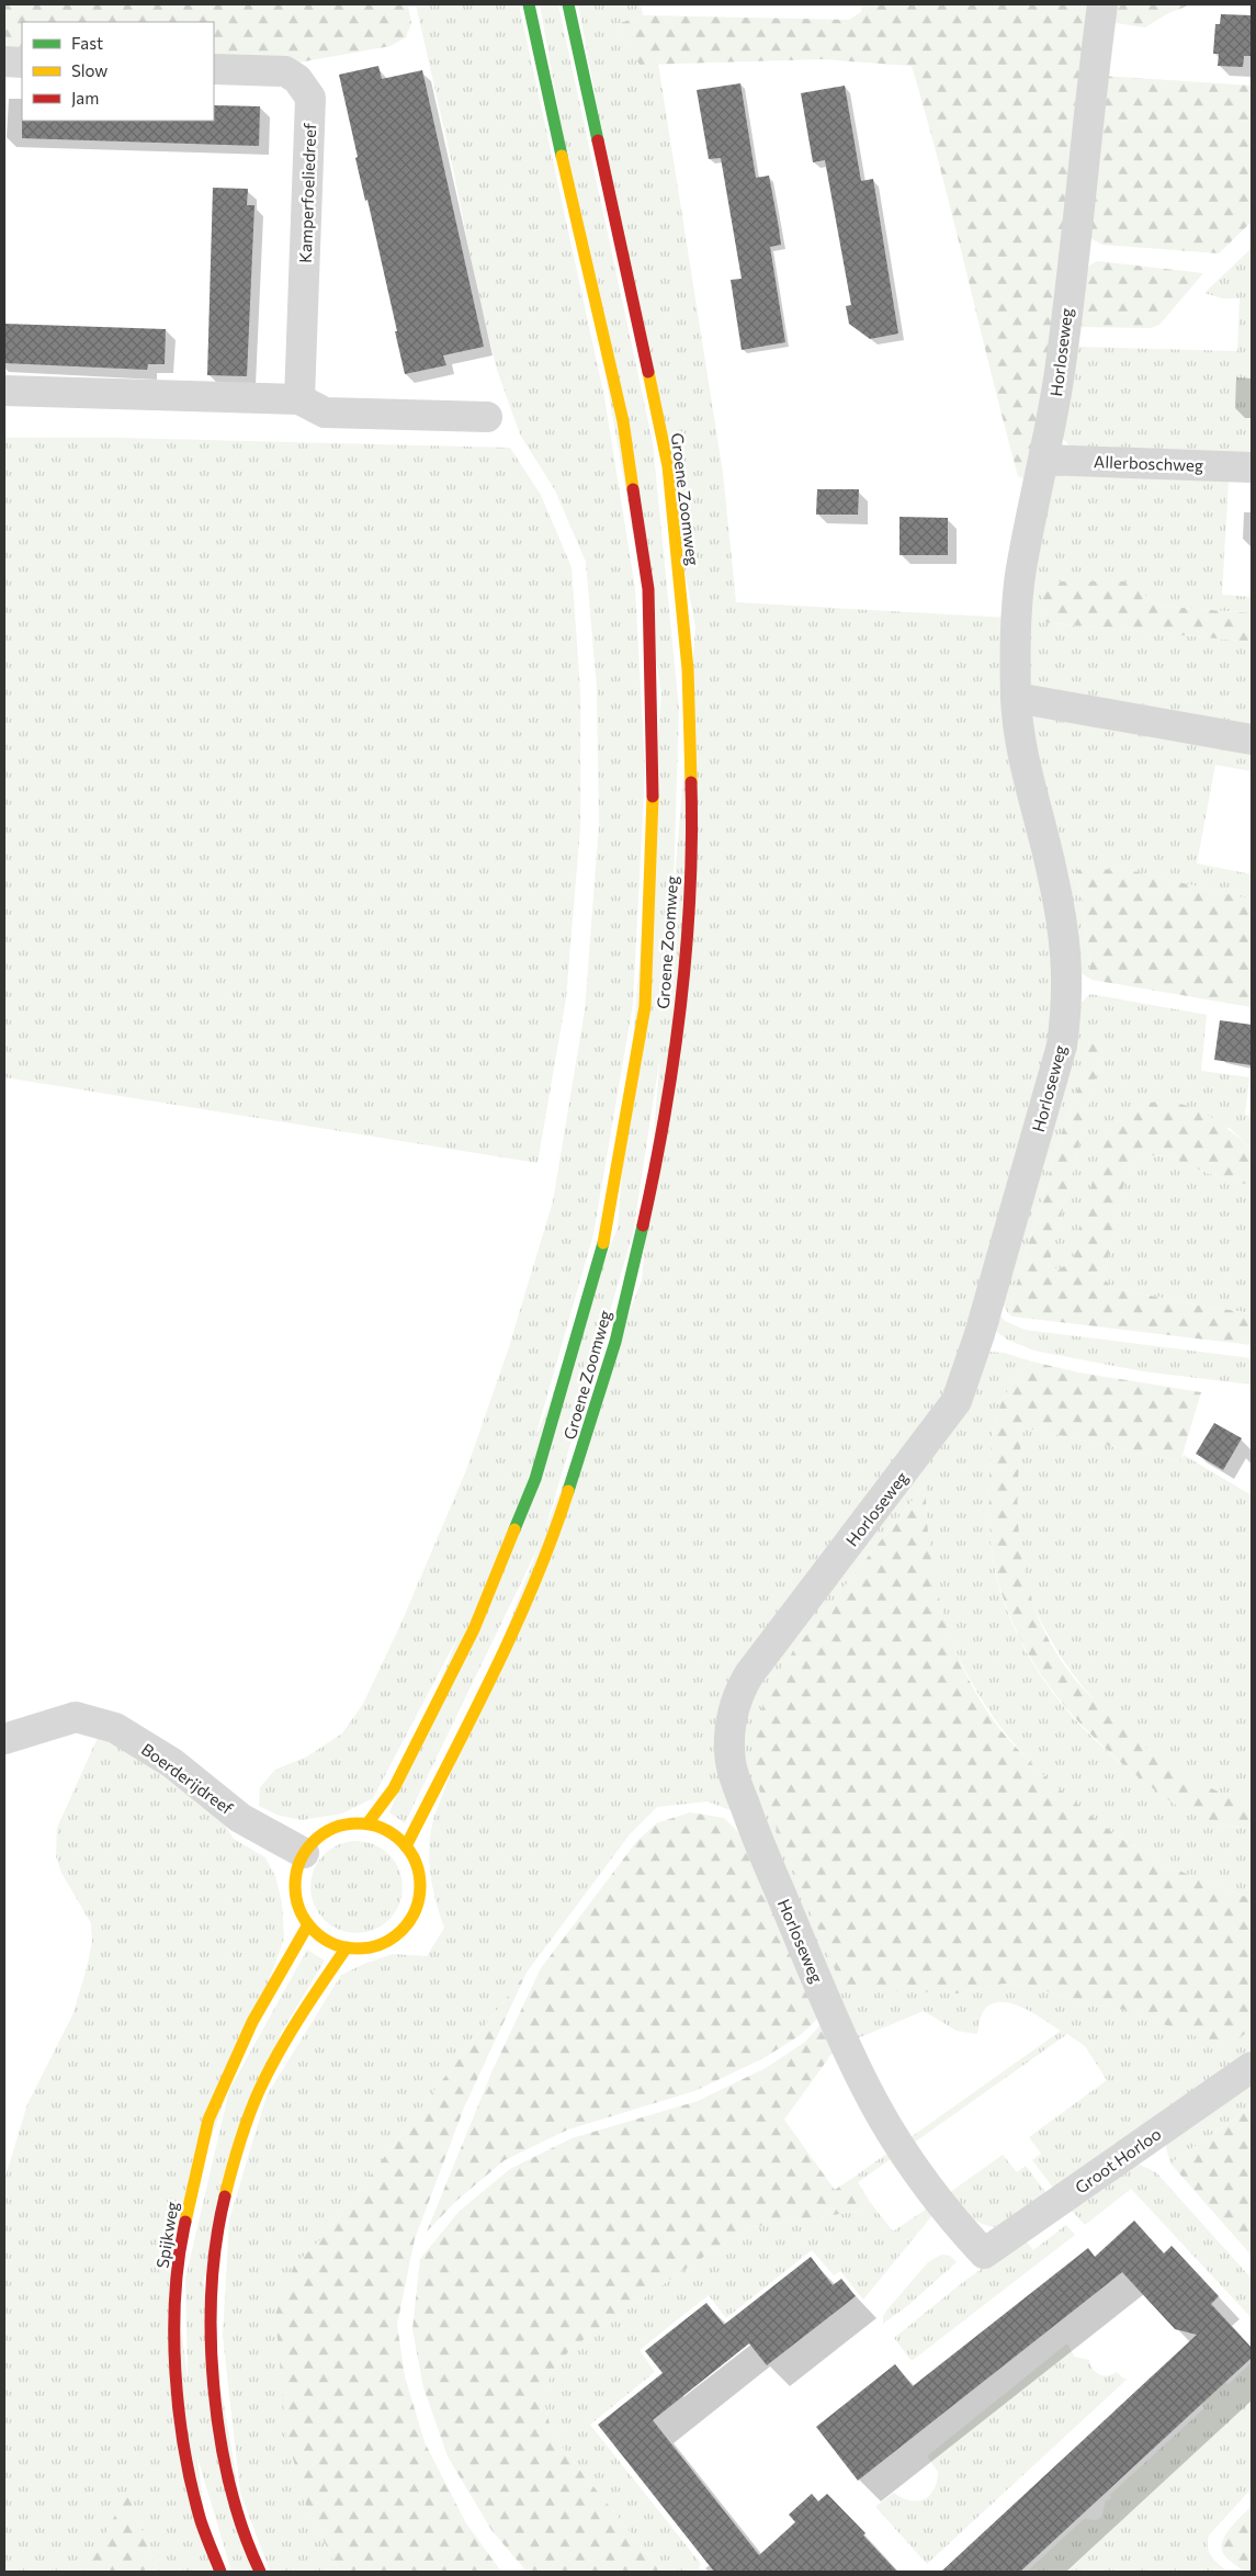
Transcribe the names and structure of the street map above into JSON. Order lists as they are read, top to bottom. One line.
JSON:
{"streets":{"main road":["Groene Zoomweg","Spijkweg"],"street":["Kamperfoeliedreef","Horloseweg","Allerboschweg","Boerderijdreef","Groot Horloo"]},"crossings":[["Horloseweg","Allerboschweg"],["Horloseweg","Groot Horloo"],["Groene Zoomweg","Boerderijdreef"],["Groene Zoomweg","Spijkweg"],["Boerderijdreef","Spijkweg"]],"legend":["Fast","Slow","Jam"]}
